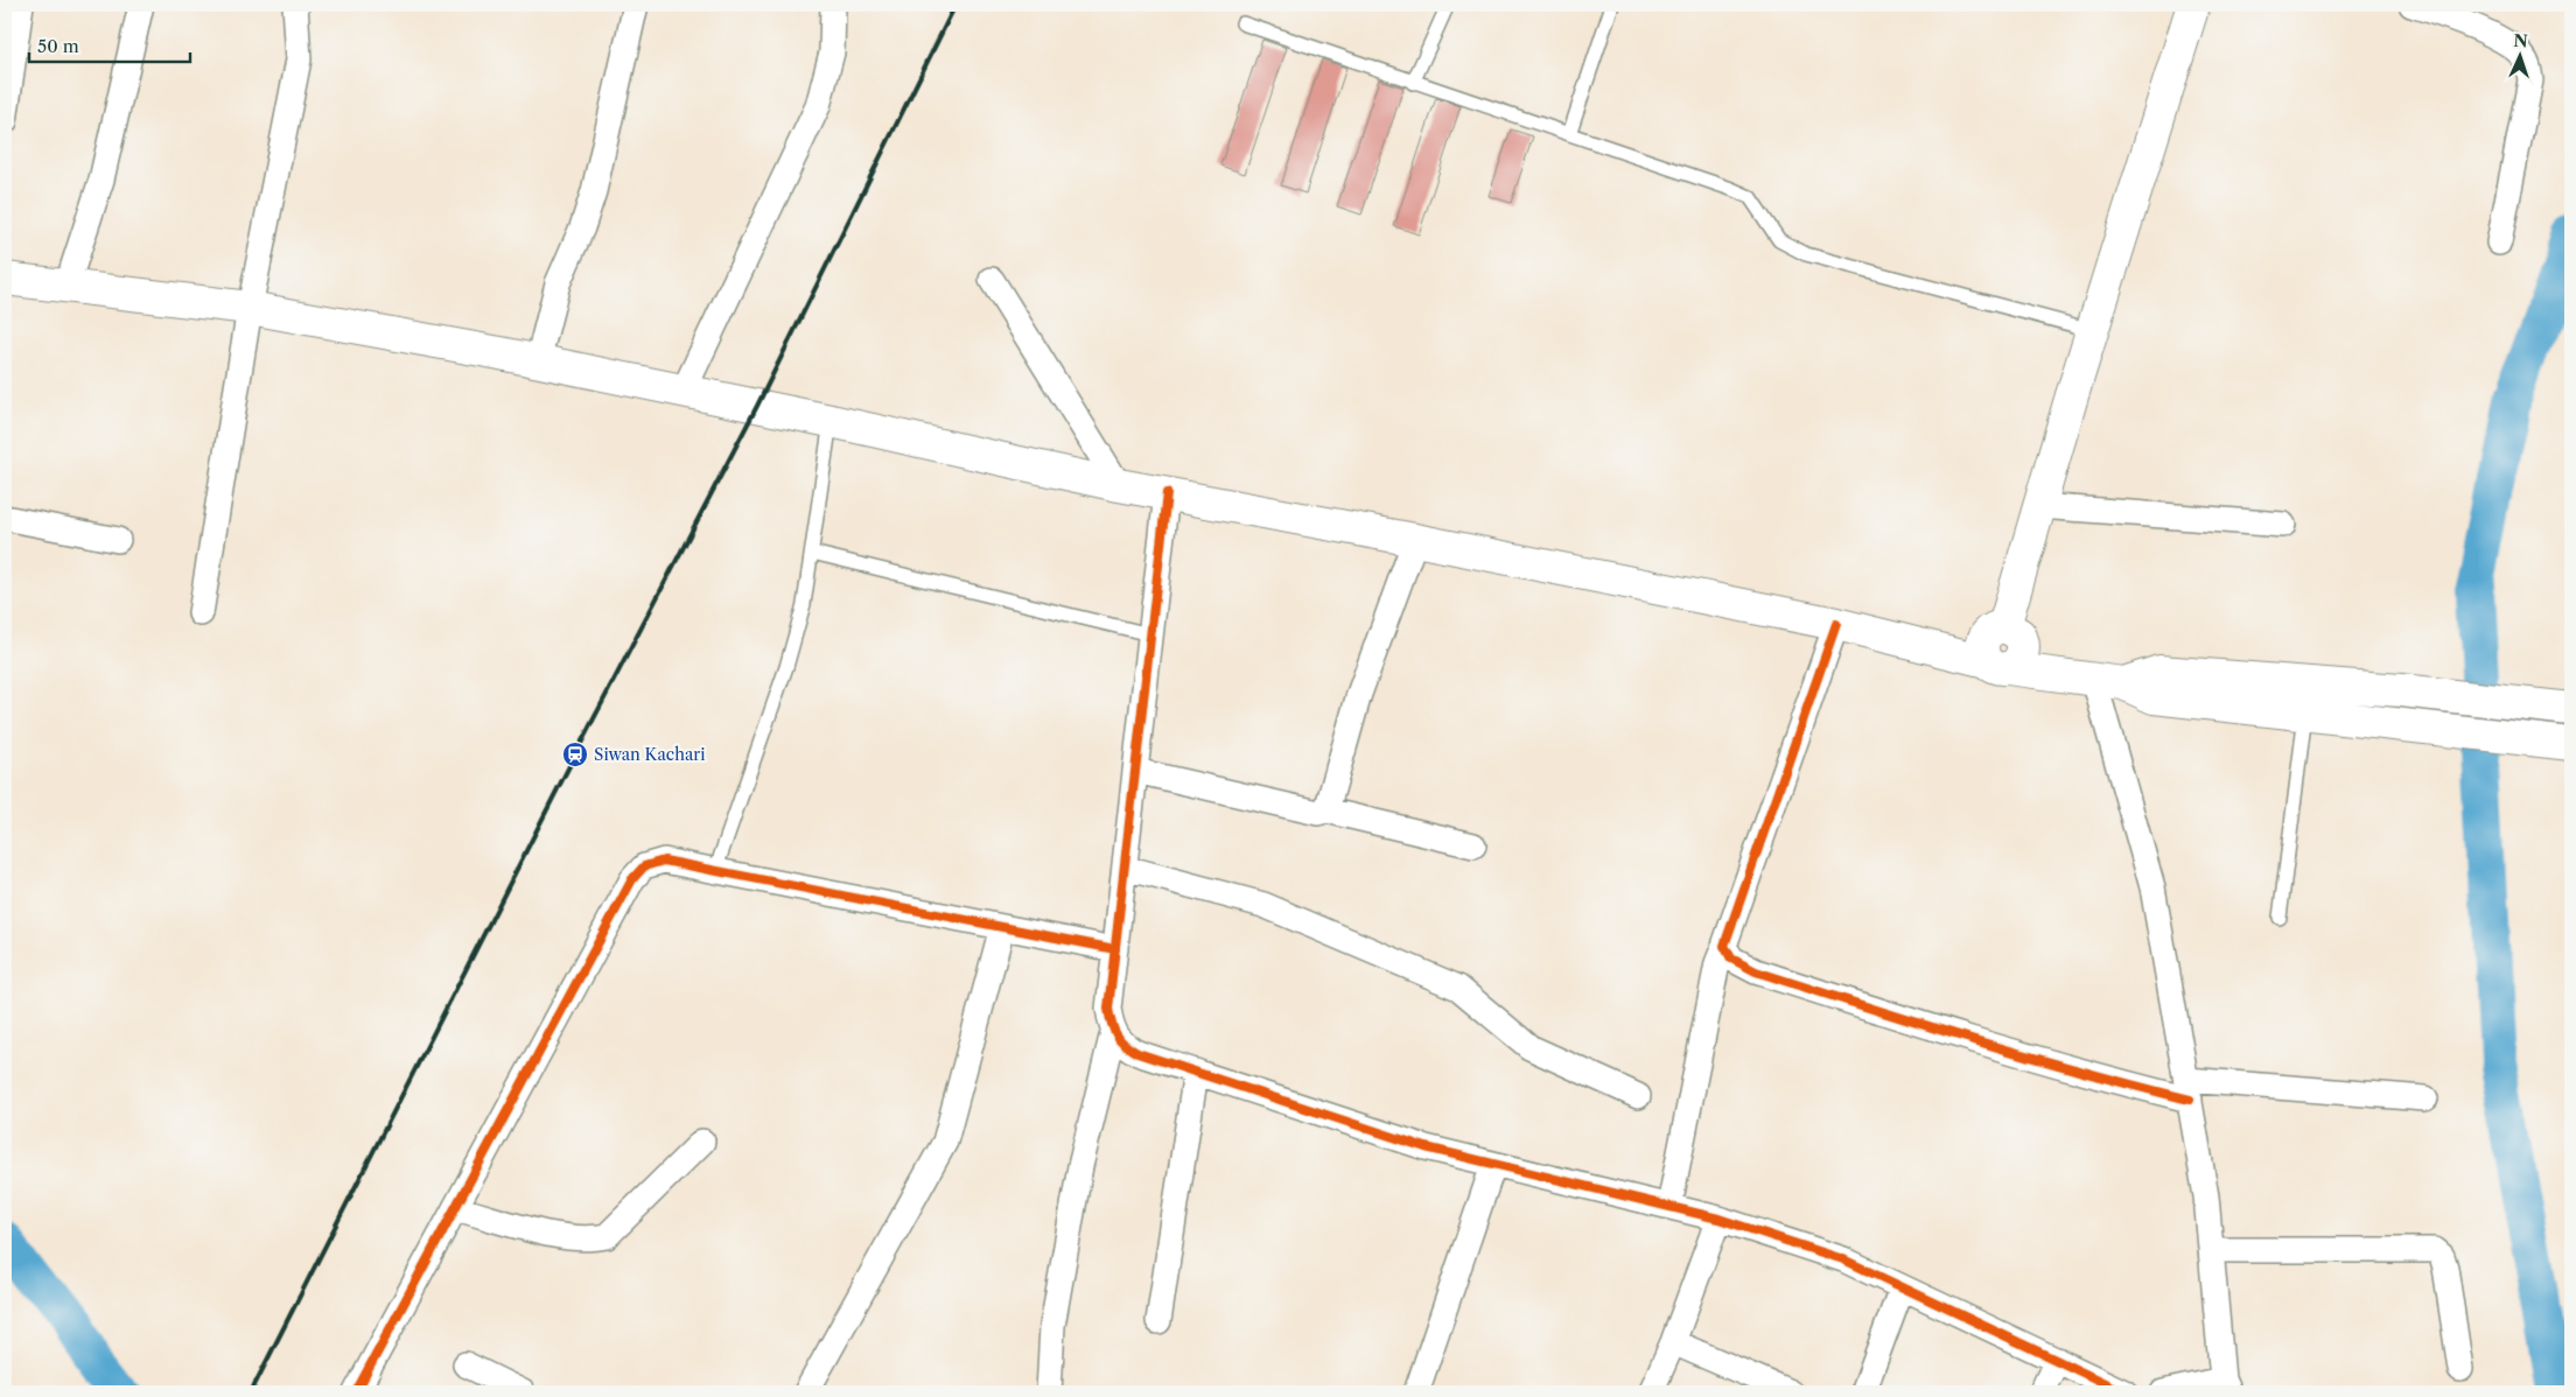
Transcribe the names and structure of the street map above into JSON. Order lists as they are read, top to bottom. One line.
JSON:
{"places":{"station":["Siwan Kachari"]},"scale_bar":"50 m","north":"top"}
